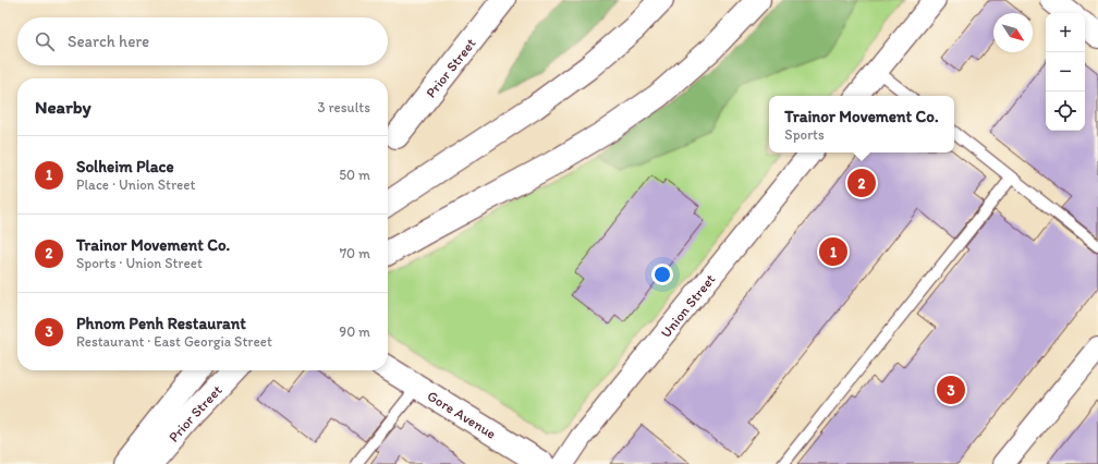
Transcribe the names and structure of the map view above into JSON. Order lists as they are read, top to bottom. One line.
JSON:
{"streets":{"main road":["Prior Street","Gore Avenue"],"street":["Union Street"]},"north":"bottom right","page":{"map_buttons":["+","−"],"search":"Search here","heading":["Nearby","3 results"],"popup":["Trainor Movement Co.","Sports"],"list":[{"mark":"1","name":"Solheim Place","note":"Place · Union Street","value":"50 m"},{"mark":"2","name":"Trainor Movement Co.","note":"Sports · Union Street","value":"70 m"},{"mark":"3","name":"Phnom Penh Restaurant","note":"Restaurant · East Georgia Street","value":"90 m"}],"pins":["2","1","3"]}}
